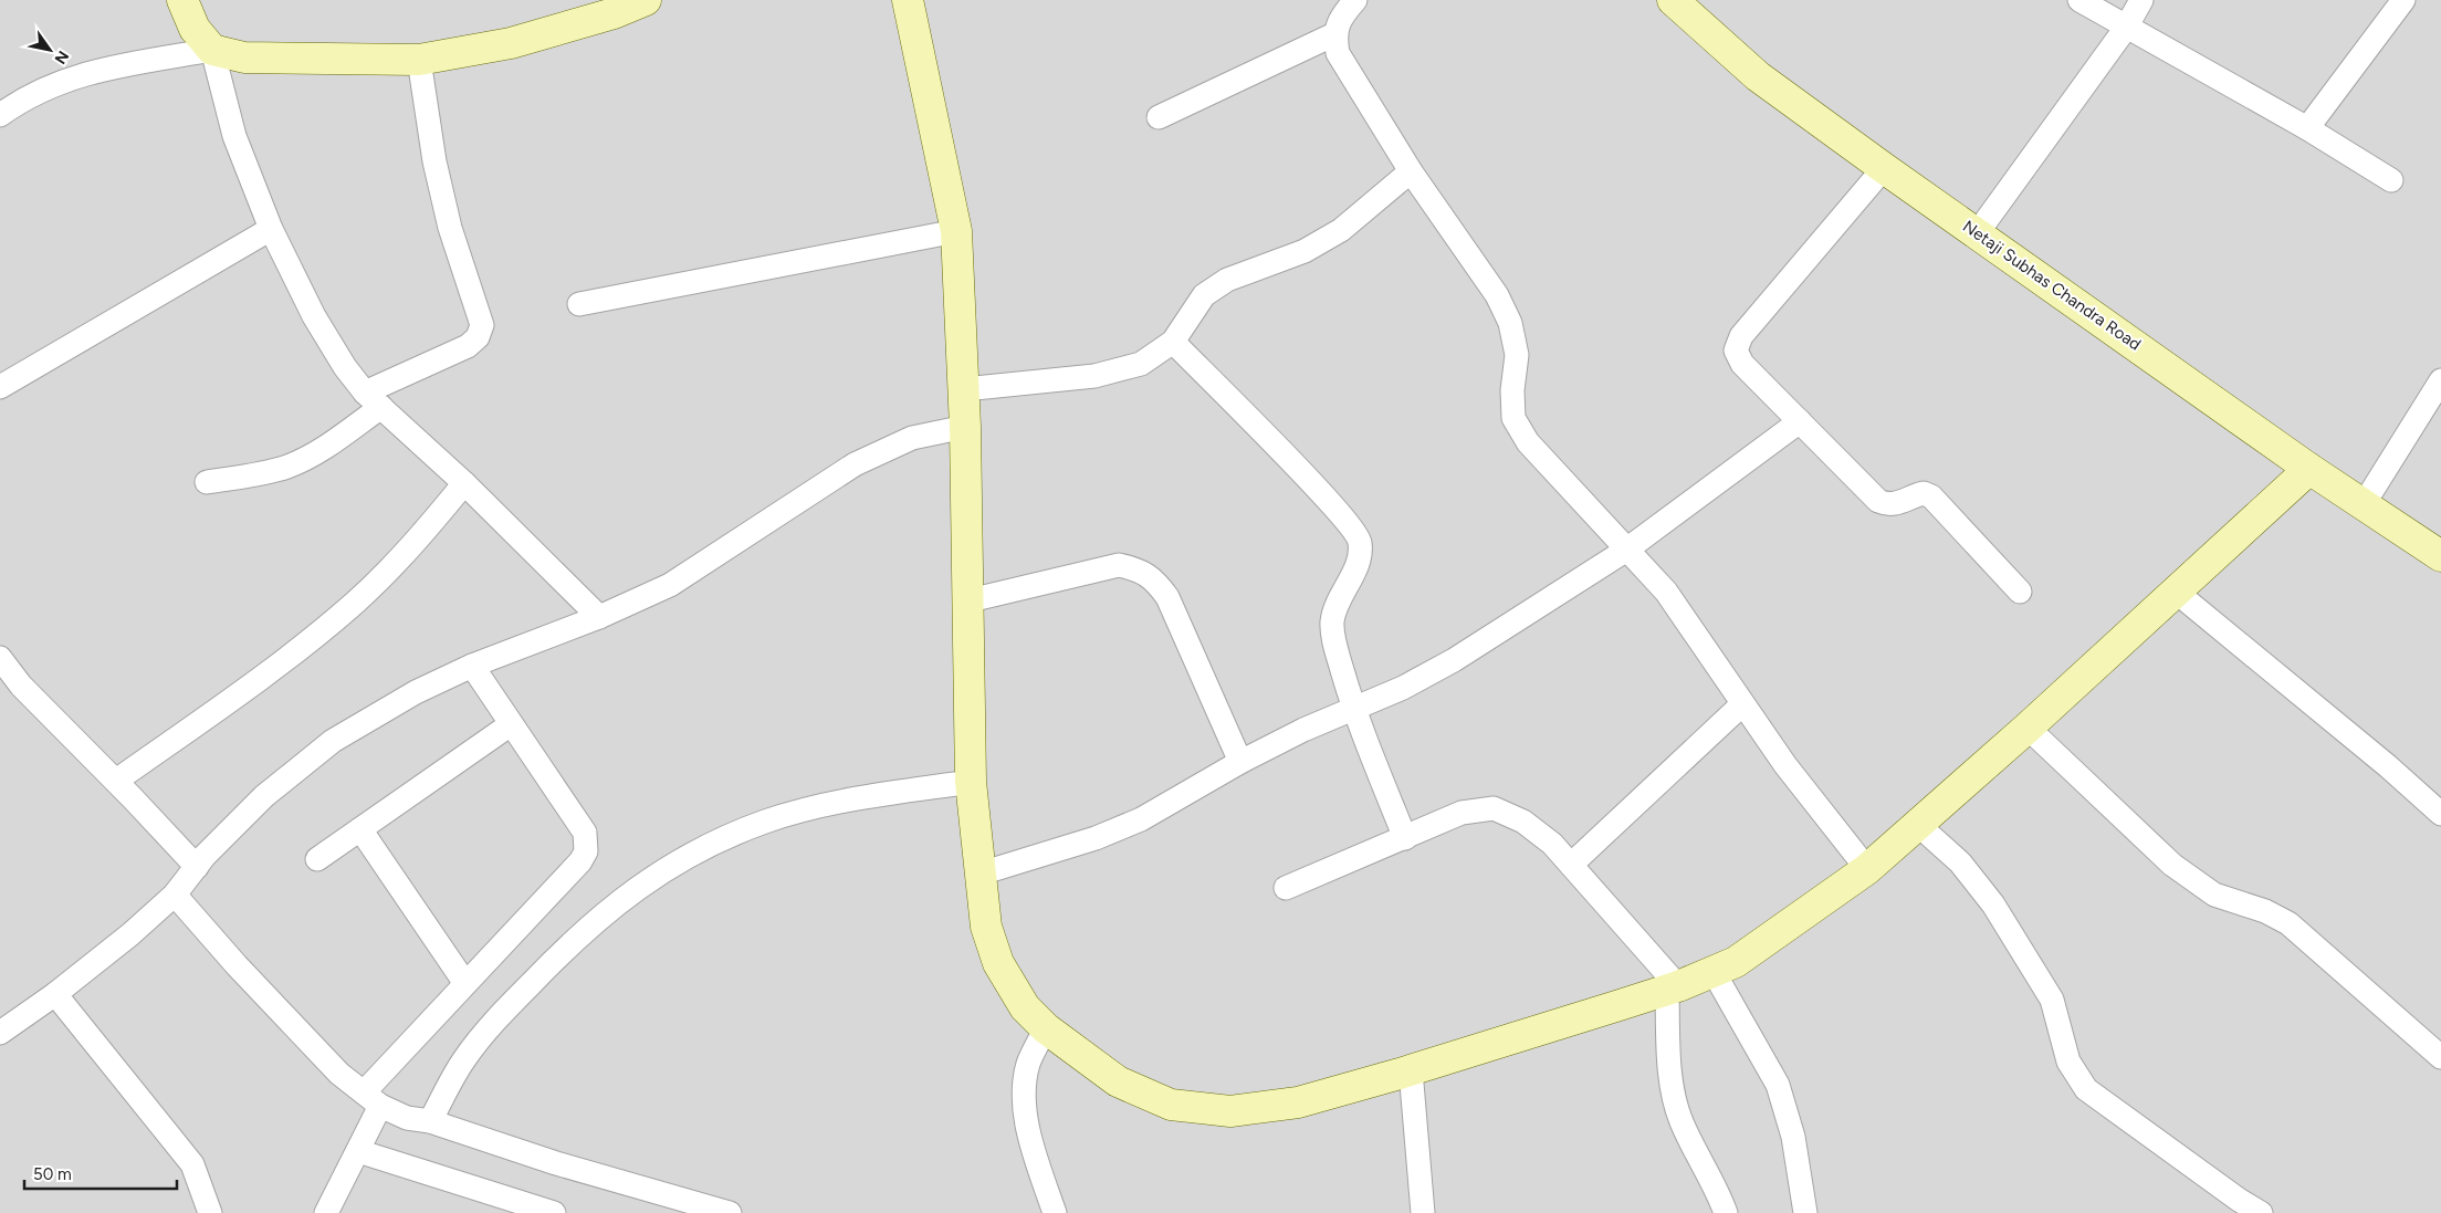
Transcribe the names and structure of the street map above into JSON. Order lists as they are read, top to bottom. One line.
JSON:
{"streets":{"street":["Netaji Subhas Chandra Road"]},"scale_bar":"50 m","north":"bottom right"}
